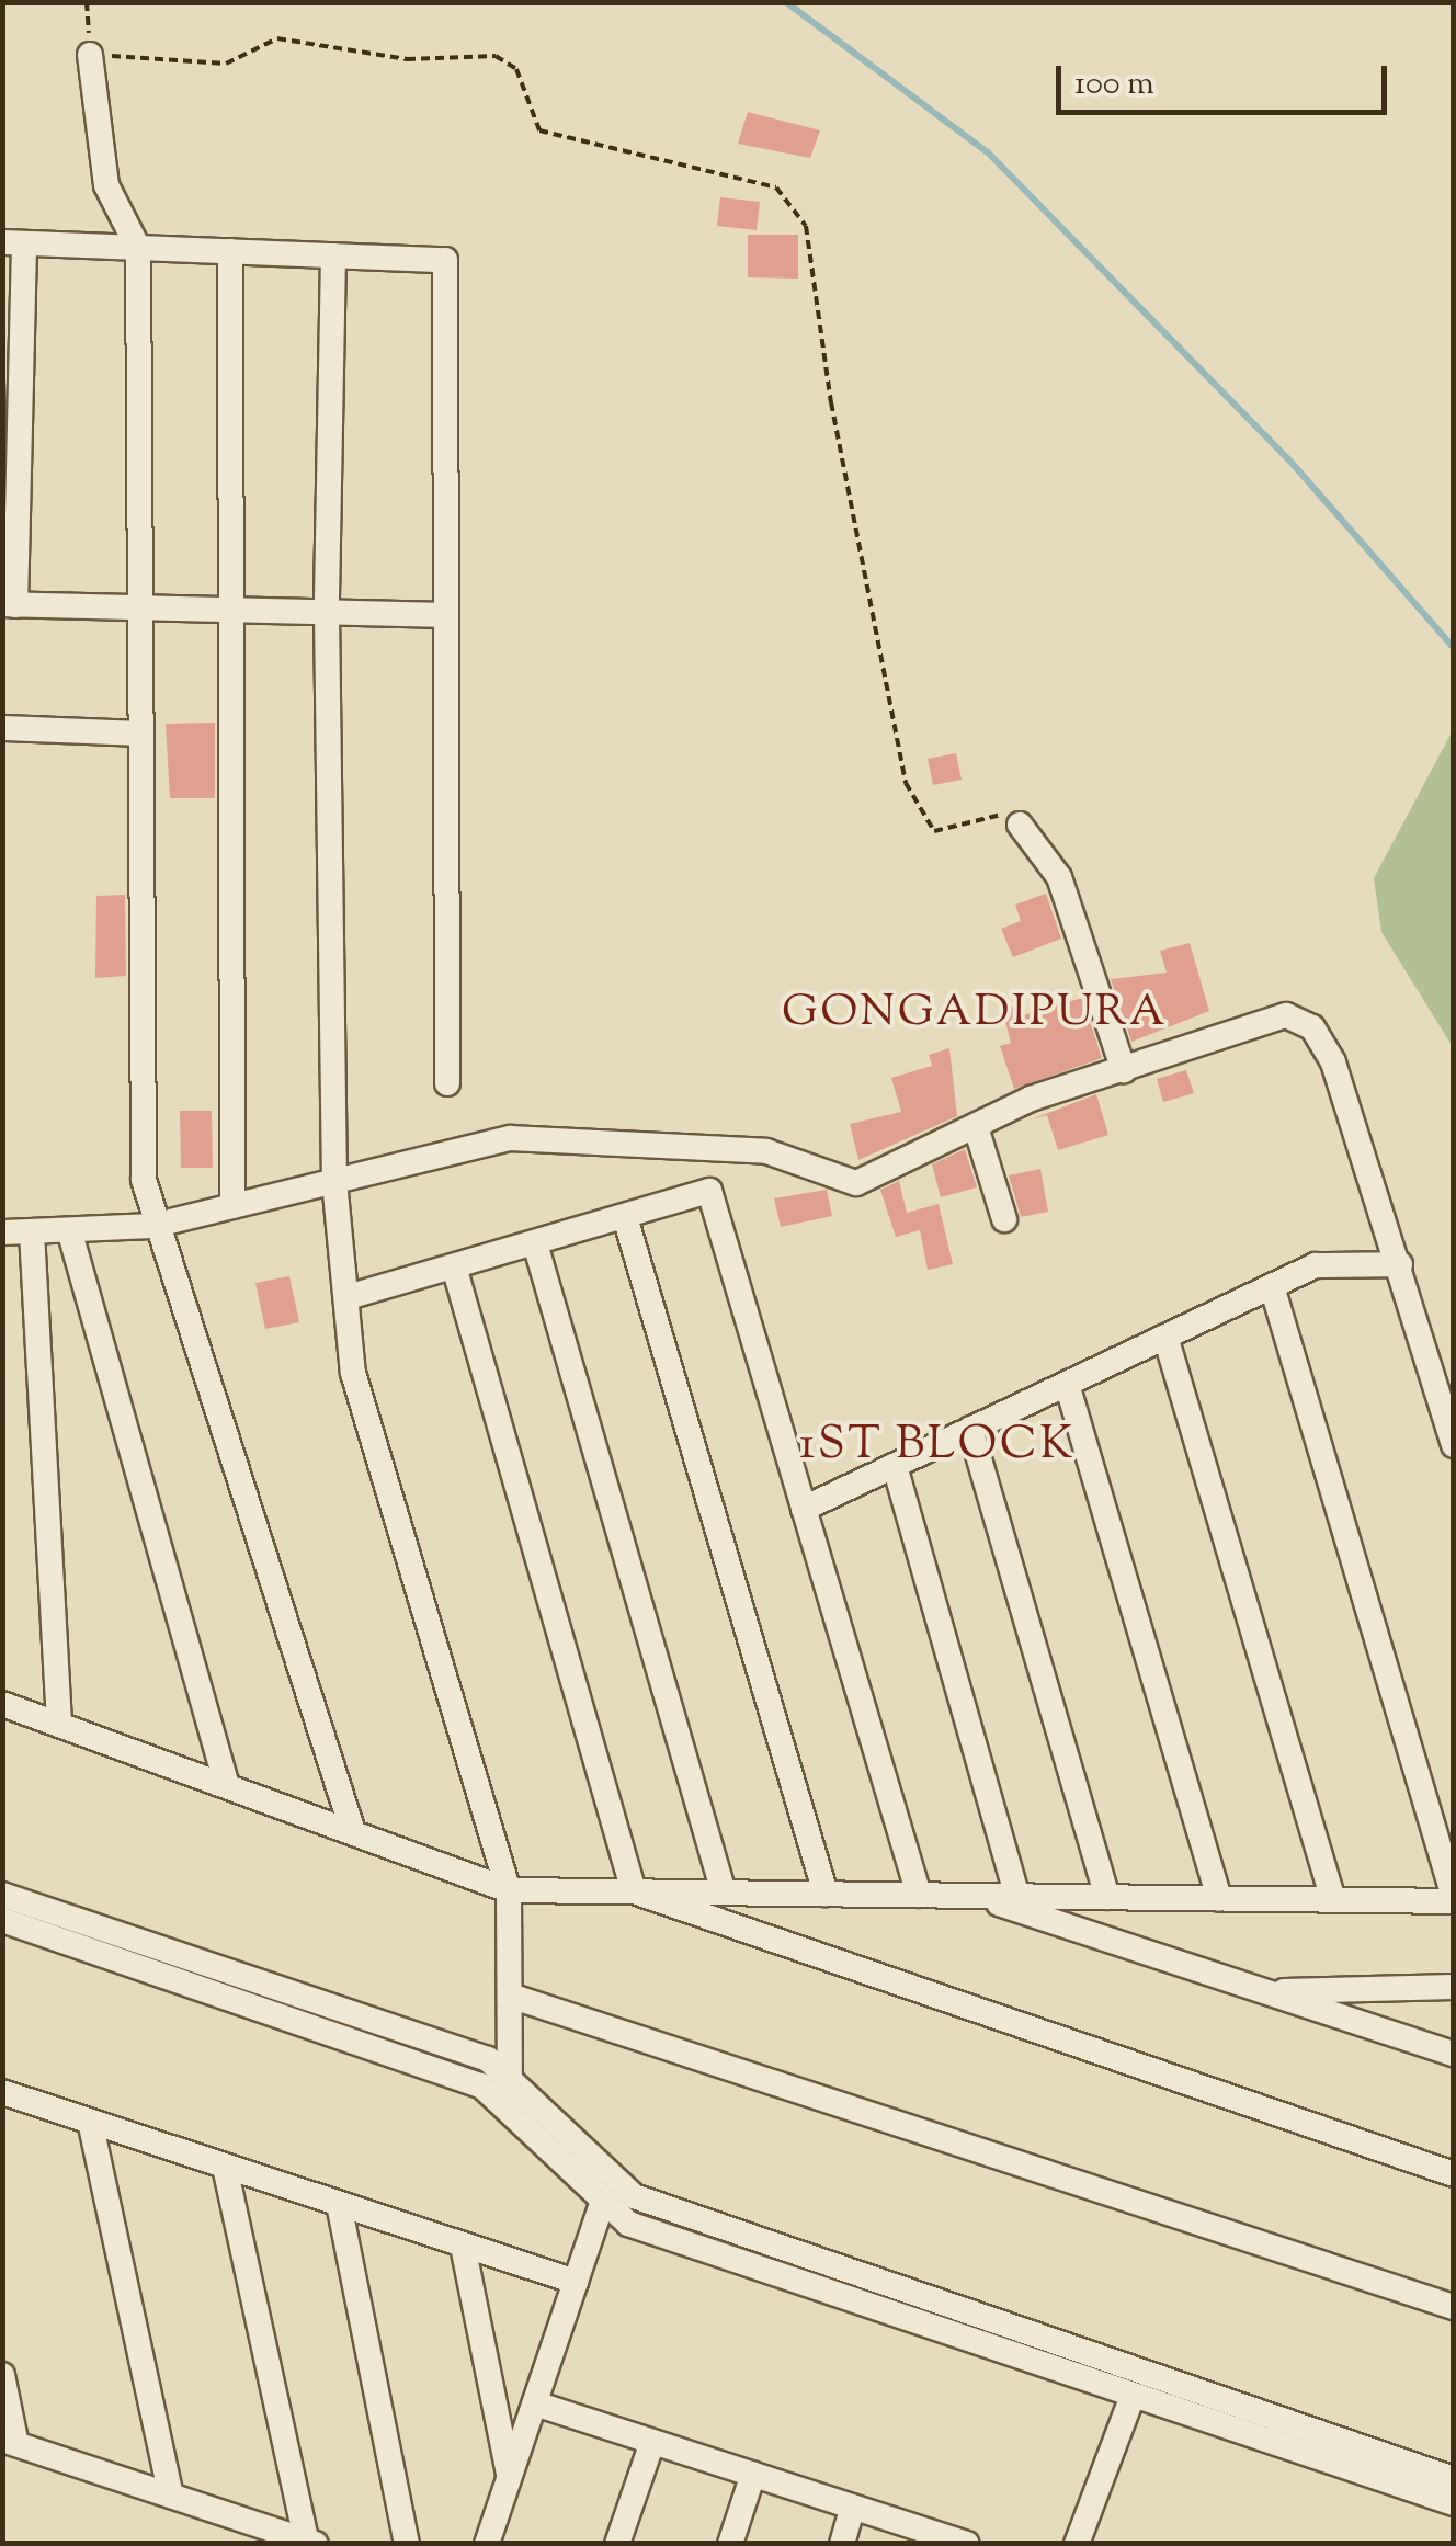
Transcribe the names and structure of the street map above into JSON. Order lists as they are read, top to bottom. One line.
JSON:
{"districts":["GONGADIPURA","1ST BLOCK"],"scale_bar":"100 m"}
